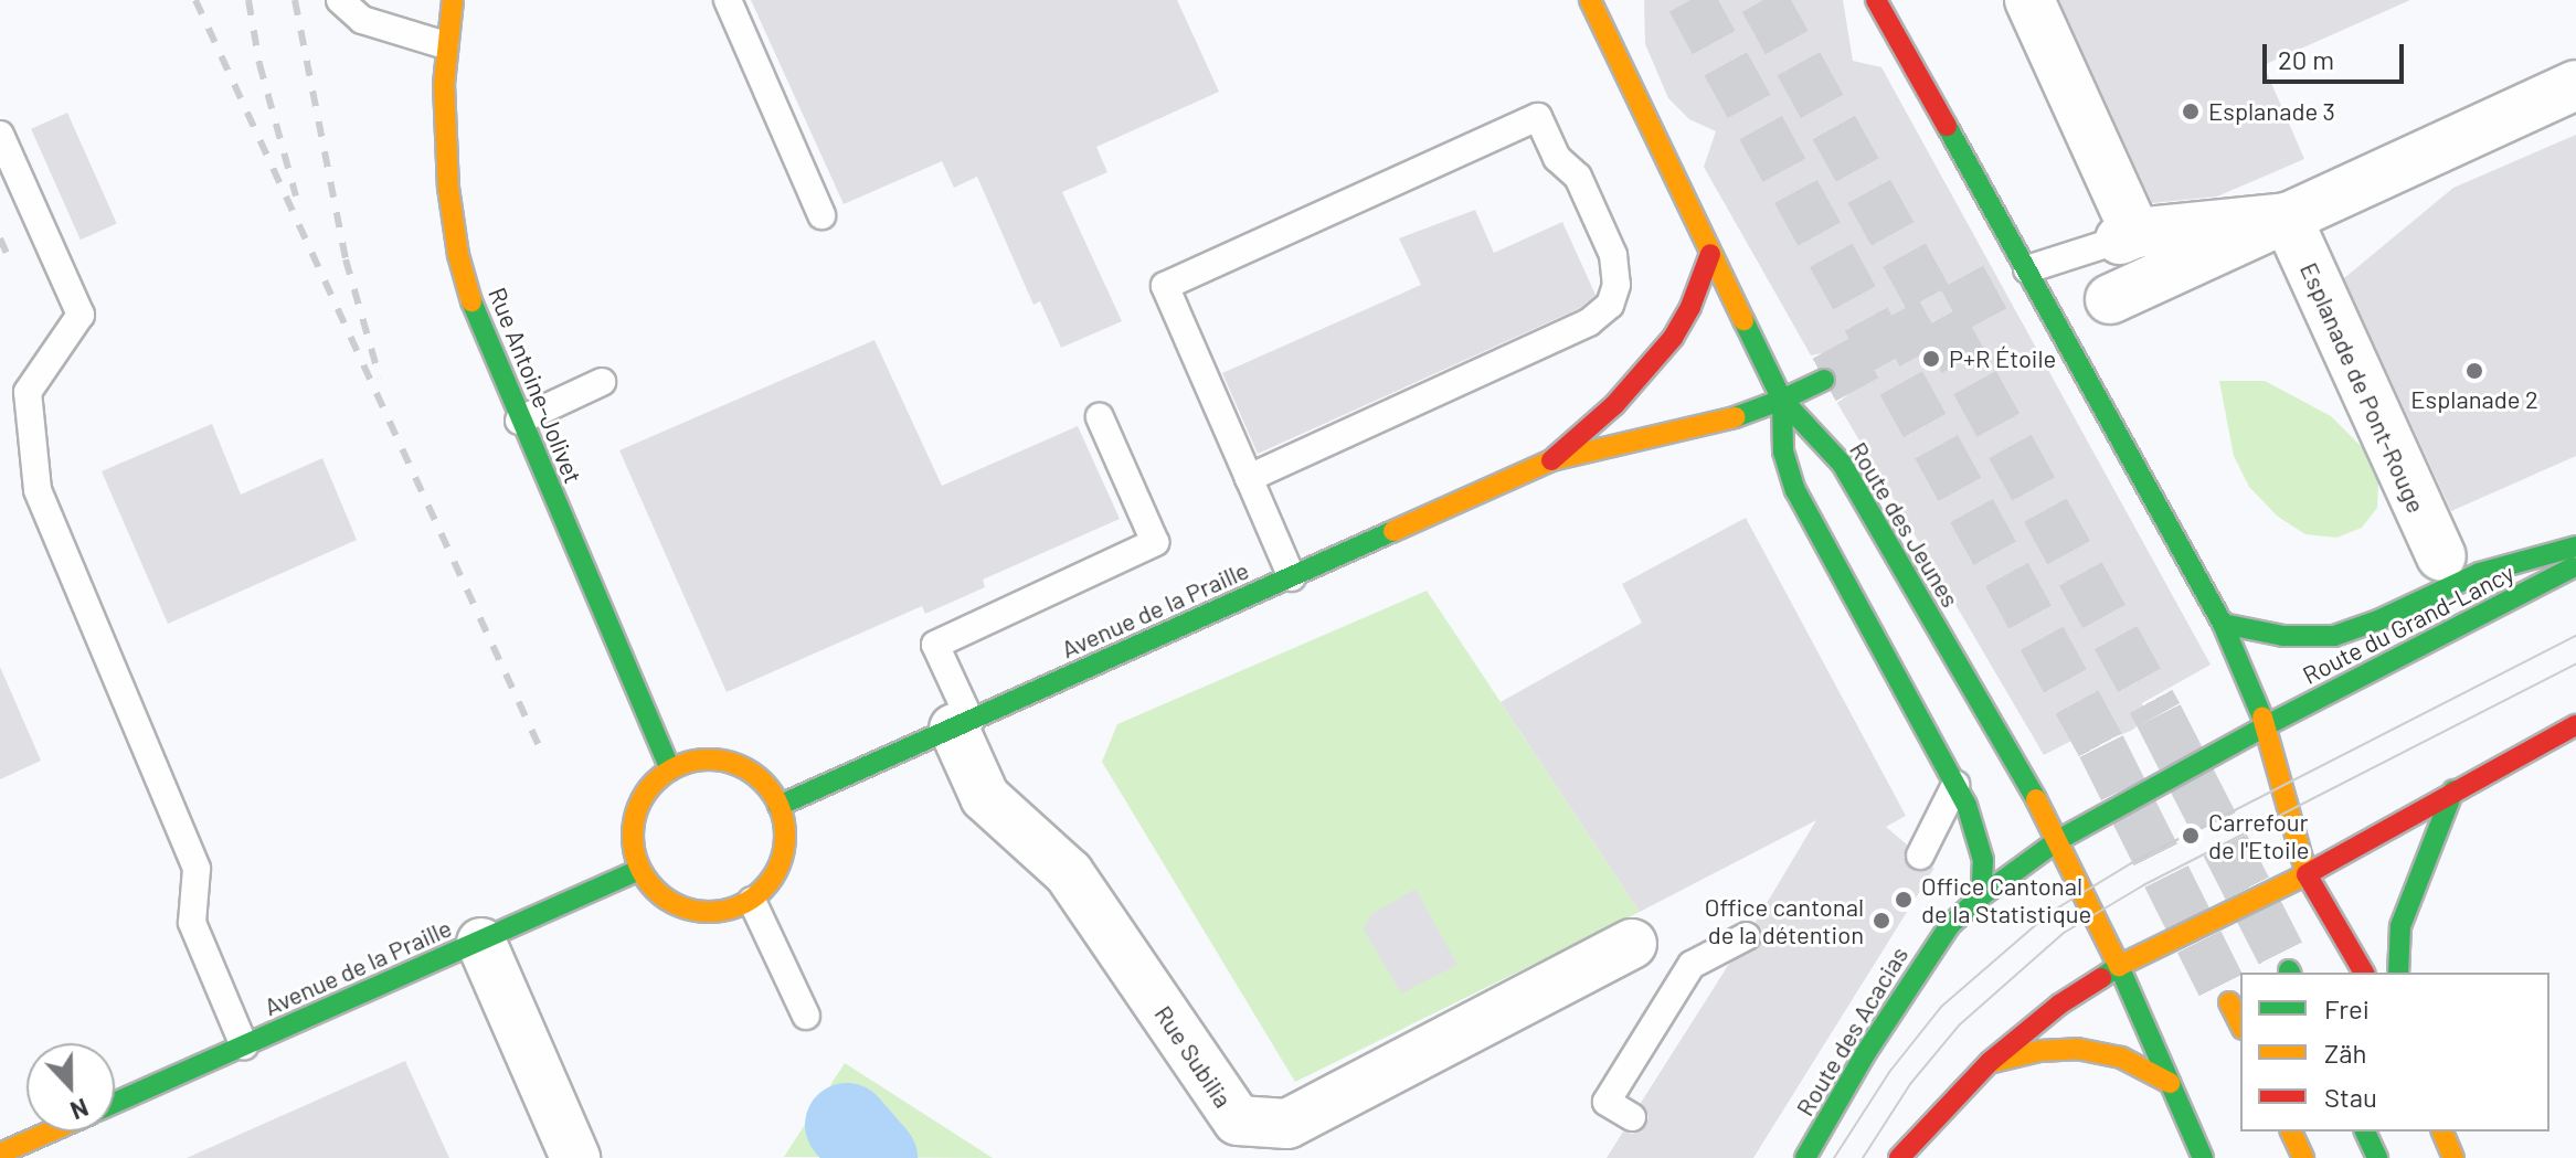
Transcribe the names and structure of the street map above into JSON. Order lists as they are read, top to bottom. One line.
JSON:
{"streets":{"main road":["Rue Antoine-Jolivet","Route des Jeunes","Avenue de la Praille","Route du Grand-Lancy","Route des Acacias"],"street":["Esplanade de Pont-Rouge","Rue Subilia"]},"crossings":[["Rue Antoine-Jolivet","Avenue de la Praille"],["Route des Jeunes","Avenue de la Praille"],["Avenue de la Praille","Rue Subilia"]],"places":["Esplanade 3","P+R Étoile","Esplanade 2","Carrefour de l'Etoile","Office Cantonal de la Statistique","Office cantonal de la détention"],"legend":["Frei","Zäh","Stau"],"scale_bar":"20 m","north":"bottom"}
